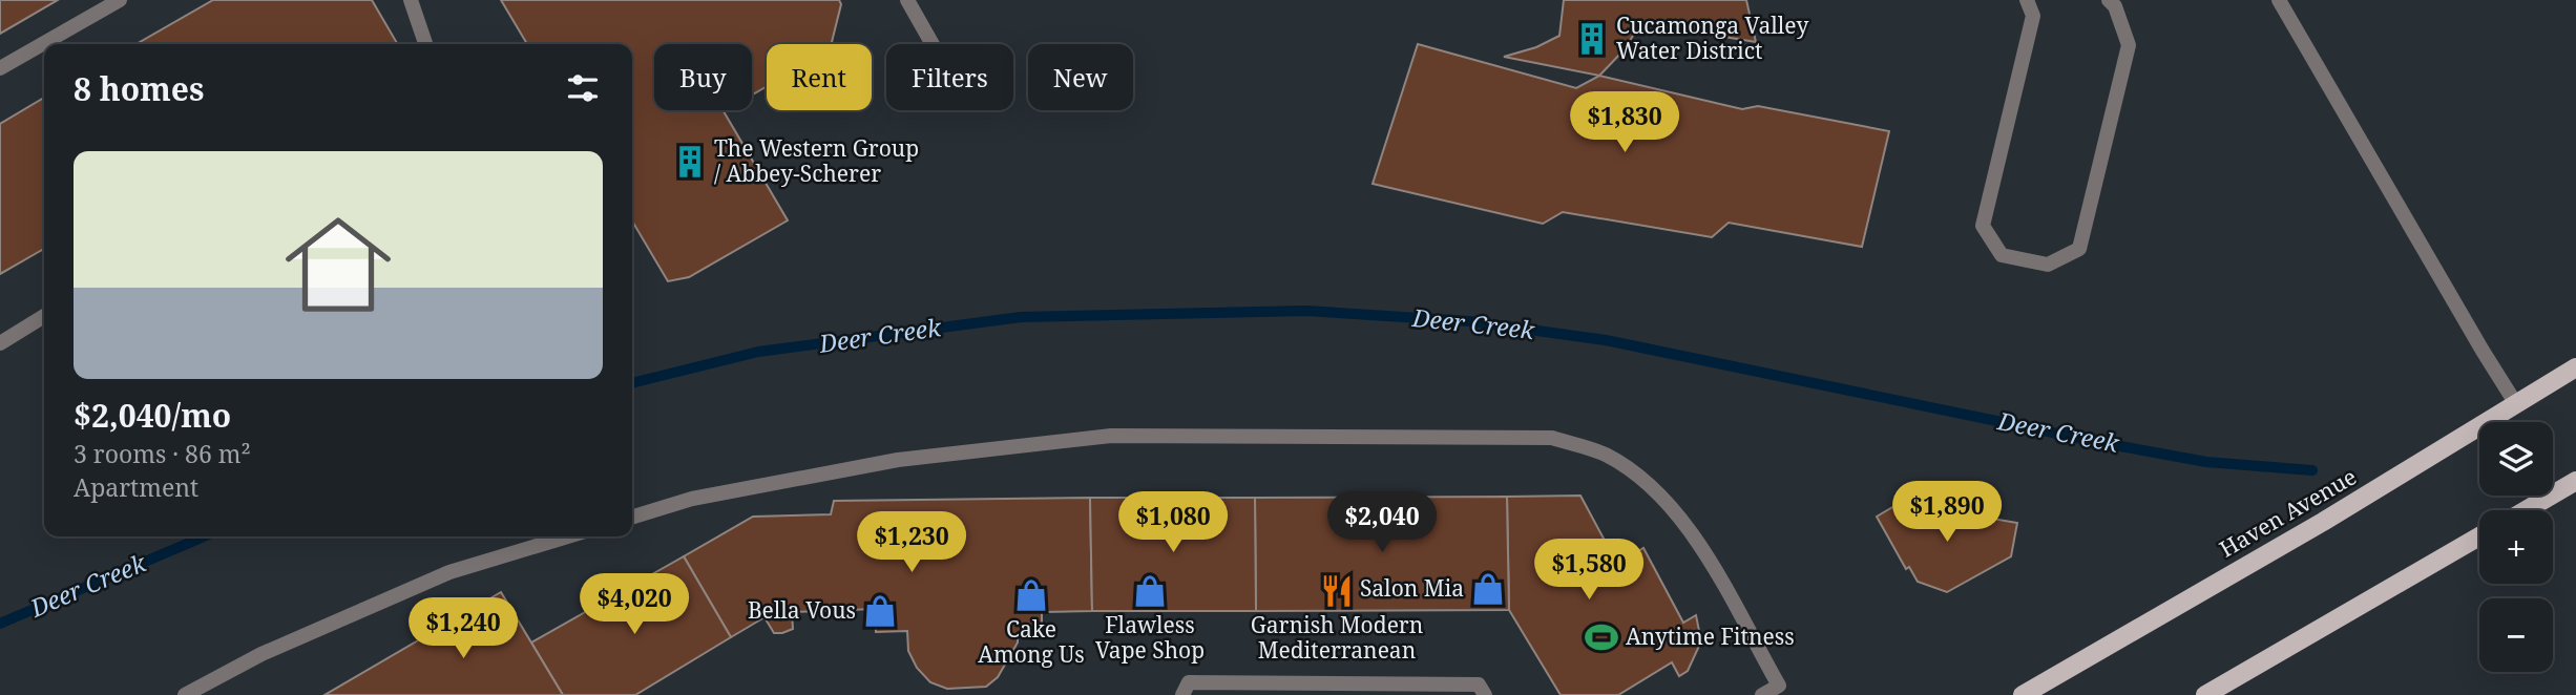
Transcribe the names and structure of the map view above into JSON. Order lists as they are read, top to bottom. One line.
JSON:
{"streets":{"main road":["Haven Avenue"]},"water":["Deer Creek"],"places":{"building":["Cucamonga Valley Water District","The Western Group / Abbey-Scherer"],"shop":["Salon Mia","Flawless Vape Shop","Cake Among Us","Bella Vous"],"restaurant":["Garnish Modern Mediterranean"],"sports":["Anytime Fitness"]},"page":{"chip":["Buy","Rent","Filters","New"],"heading":"8 homes","price":["$1,830","$1,890","$1,080","$2,040","$1,230","$1,580","$4,020","$1,240"],"list":[{"name":"$2,040/mo","note":"3 rooms · 86 m² · Apartment"}],"map_buttons":["+","−"]}}
